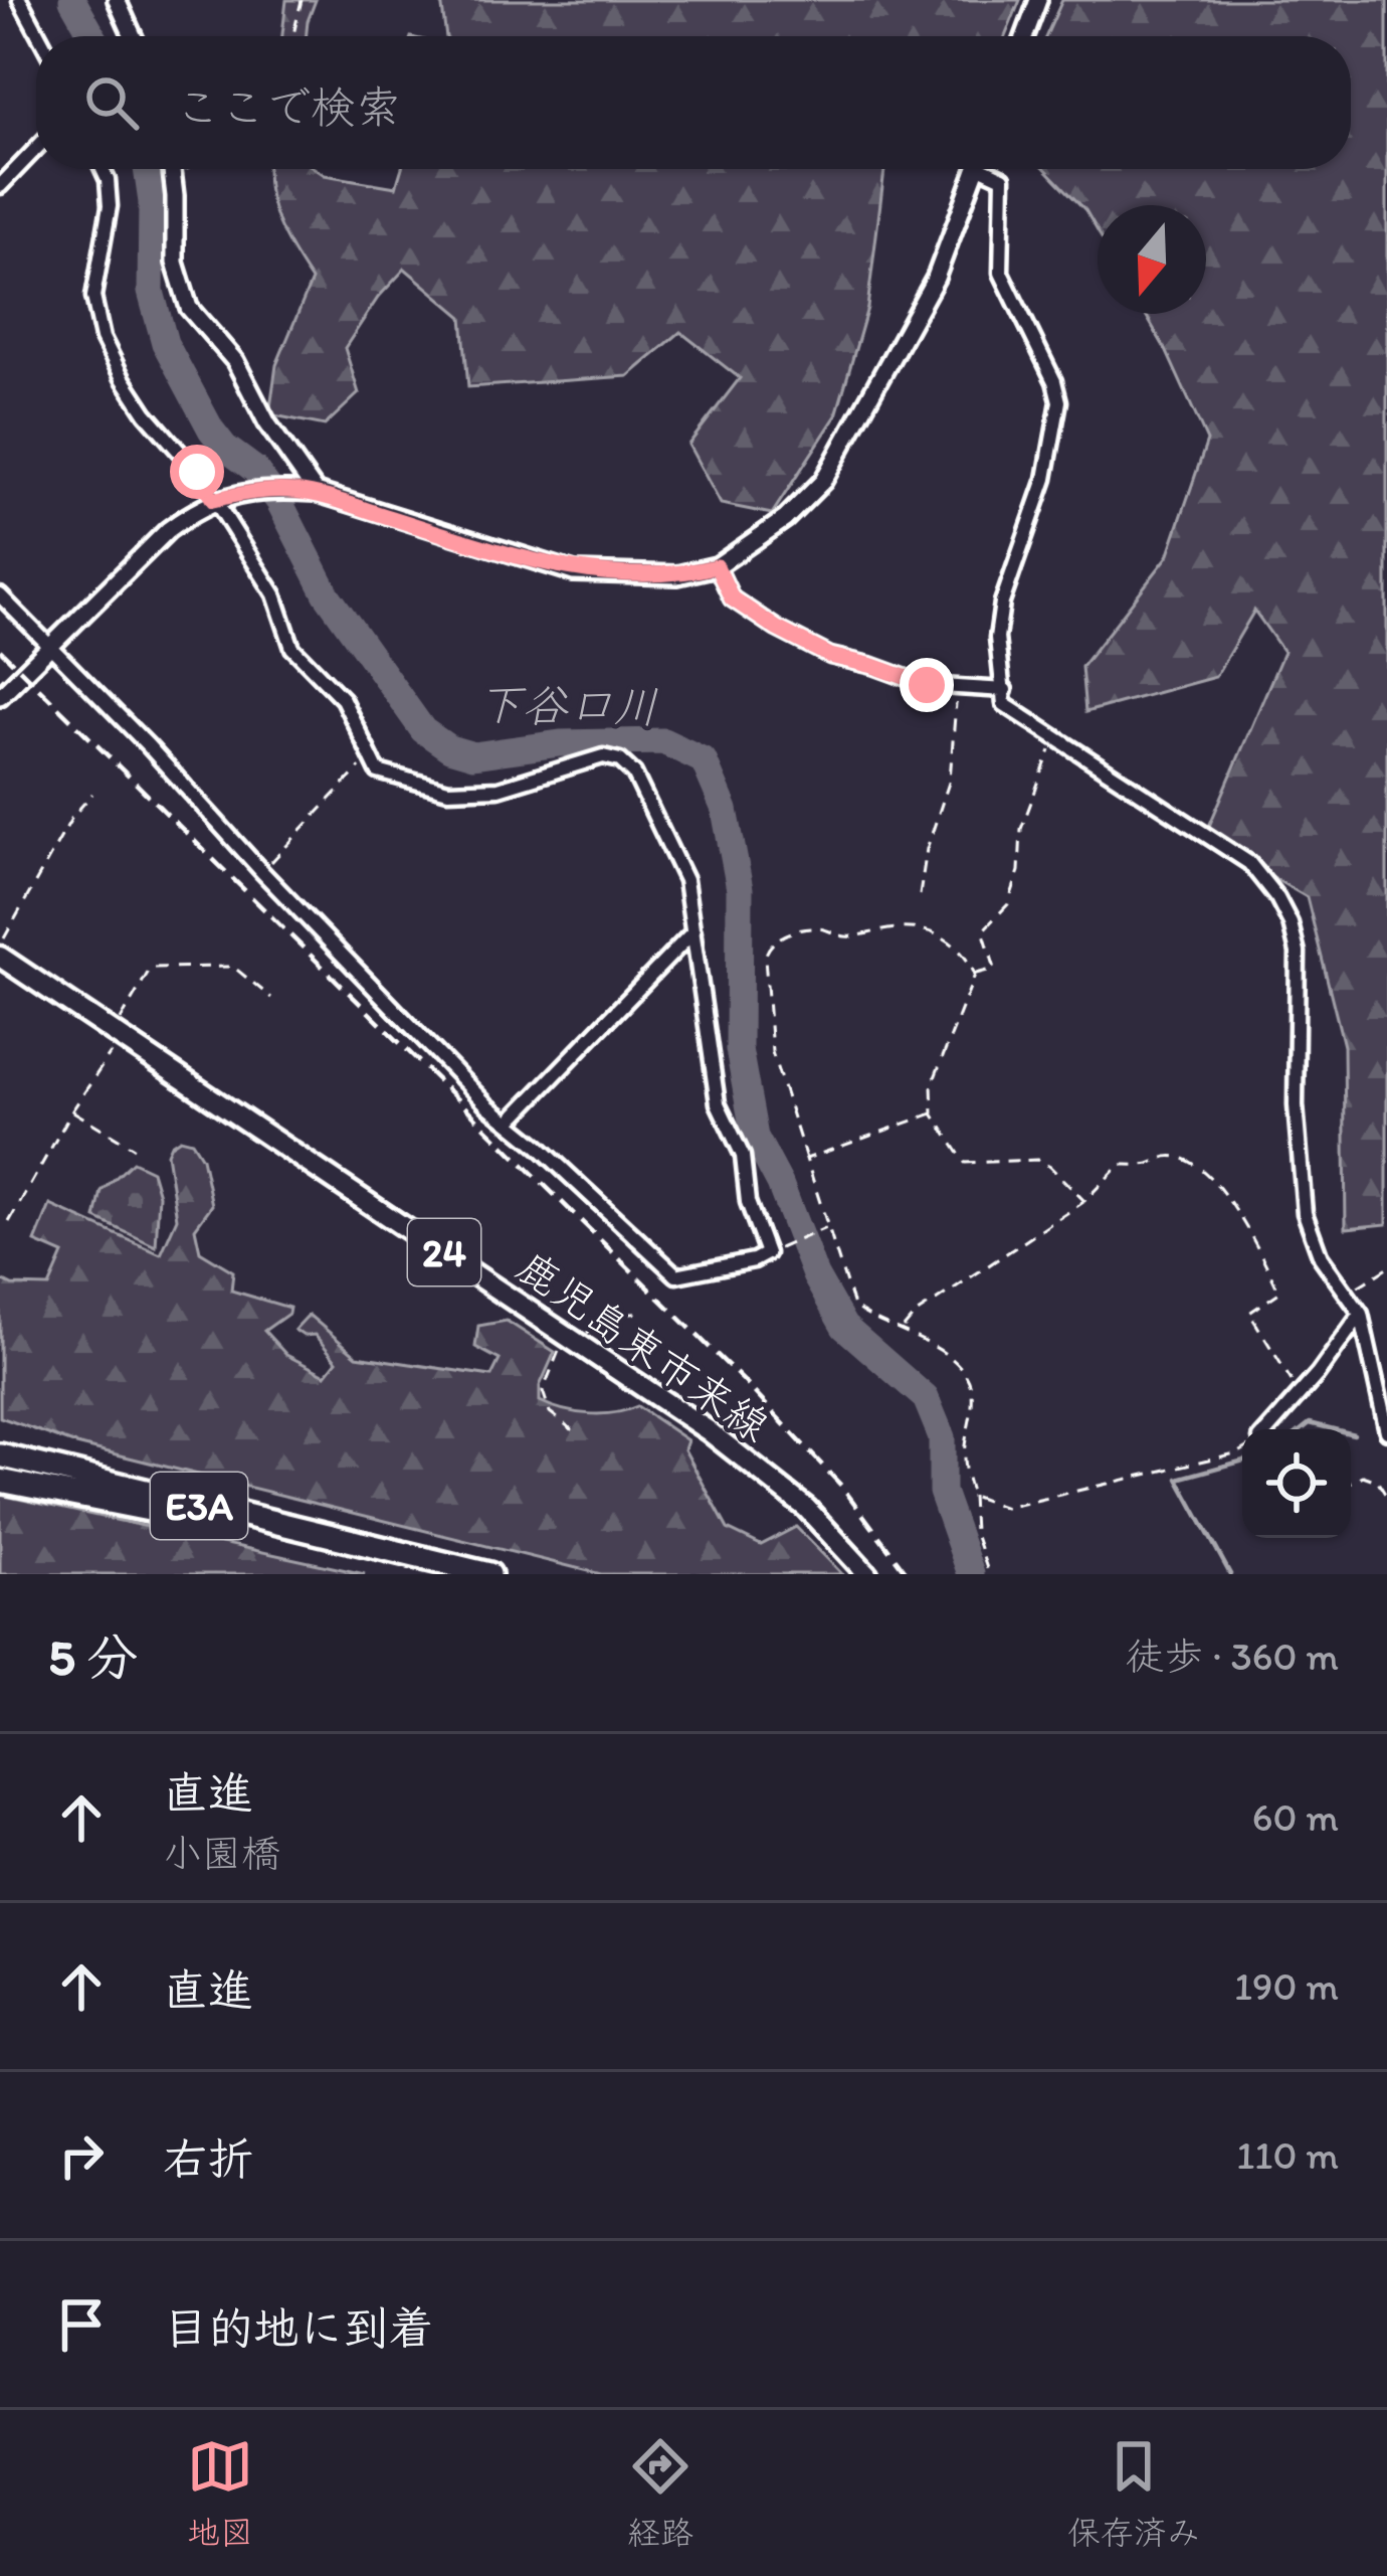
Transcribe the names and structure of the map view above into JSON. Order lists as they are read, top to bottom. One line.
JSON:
{"streets":{"highway":["E3A"],"main road":["24","鹿児島東市来線"]},"water":["下谷口川"],"north":"bottom","page":{"search":"ここで検索","heading":["5 分","徒歩 · 360 m"],"list":[["直進","小園橋","60 m"],["直進","190 m"],["右折","110 m"],"目的地に到着"],"nav":["地図","経路","保存済み"]}}
